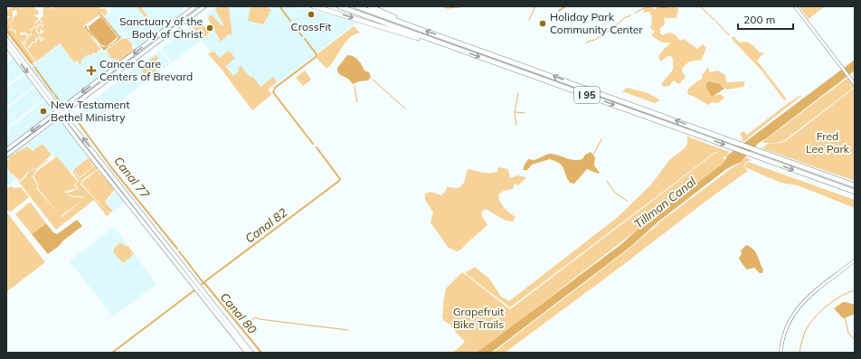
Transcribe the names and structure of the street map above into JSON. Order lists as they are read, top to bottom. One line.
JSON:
{"streets":{"highway":["I 95"]},"water":["Canal 77","Tillman Canal","Canal 82","Canal 80"],"parks":["Fred Lee Park","Grapefruit Bike Trails"],"places":{"other":["CrossFit","Holiday Park Community Center","Sanctuary of the Body of Christ","New Testament Bethel Ministry"],"health":["Cancer Care Centers of Brevard"]},"scale_bar":"200 m"}
